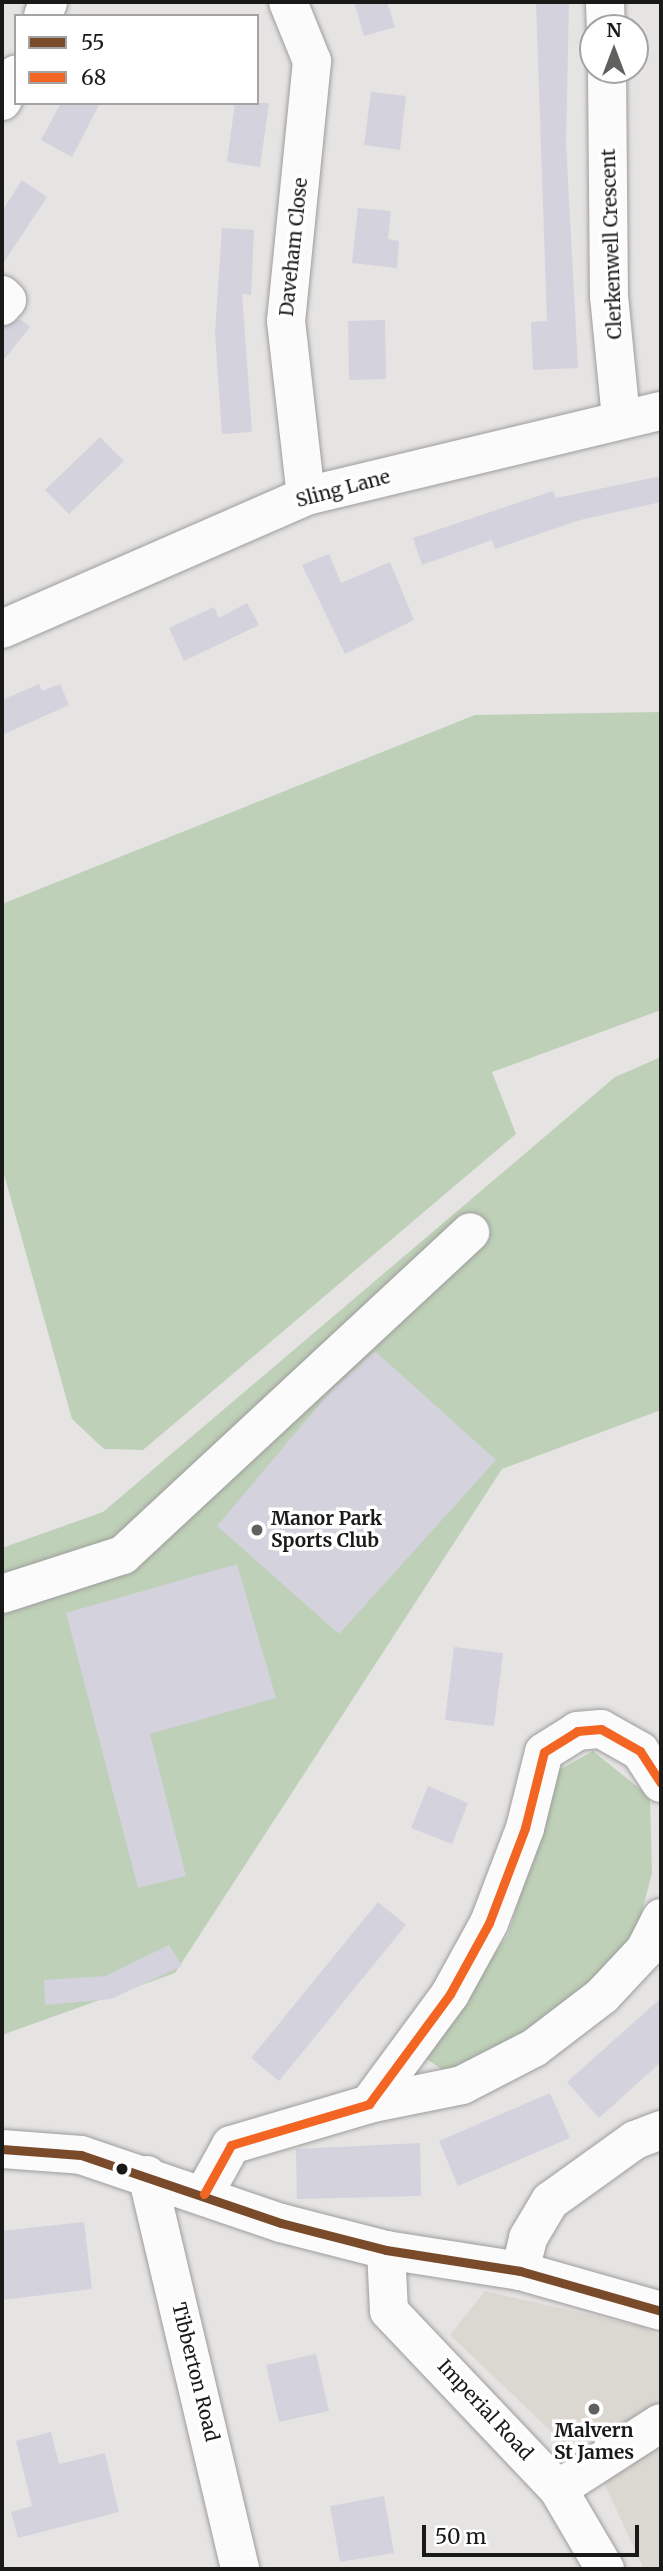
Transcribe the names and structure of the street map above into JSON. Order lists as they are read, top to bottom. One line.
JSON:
{"streets":{"street":["Clerkenwell Crescent","Daveham Close","Sling Lane","Tibberton Road","Imperial Road"]},"crossings":[["Clerkenwell Crescent","Sling Lane"],["Daveham Close","Sling Lane"]],"places":["Manor Park Sports Club","Malvern St James"],"lines":["transit line 68","transit line 55"],"legend":["55","68"],"scale_bar":"50 m","north":"top"}
